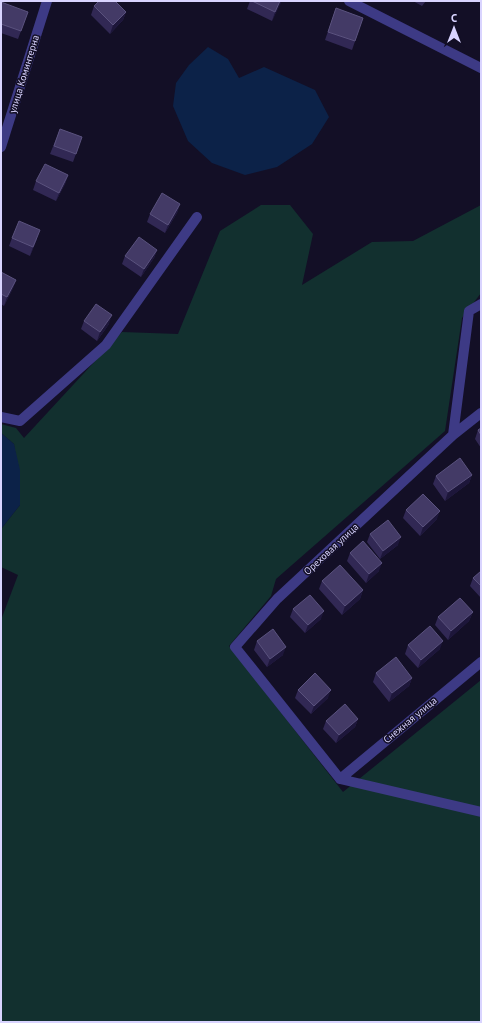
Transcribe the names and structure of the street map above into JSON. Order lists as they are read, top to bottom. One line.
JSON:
{"streets":{"street":["улица Коминтерна","Ореховая улица","Снежная улица"]},"crossings":[["Ореховая улица","Снежная улица"]],"north":"top"}
